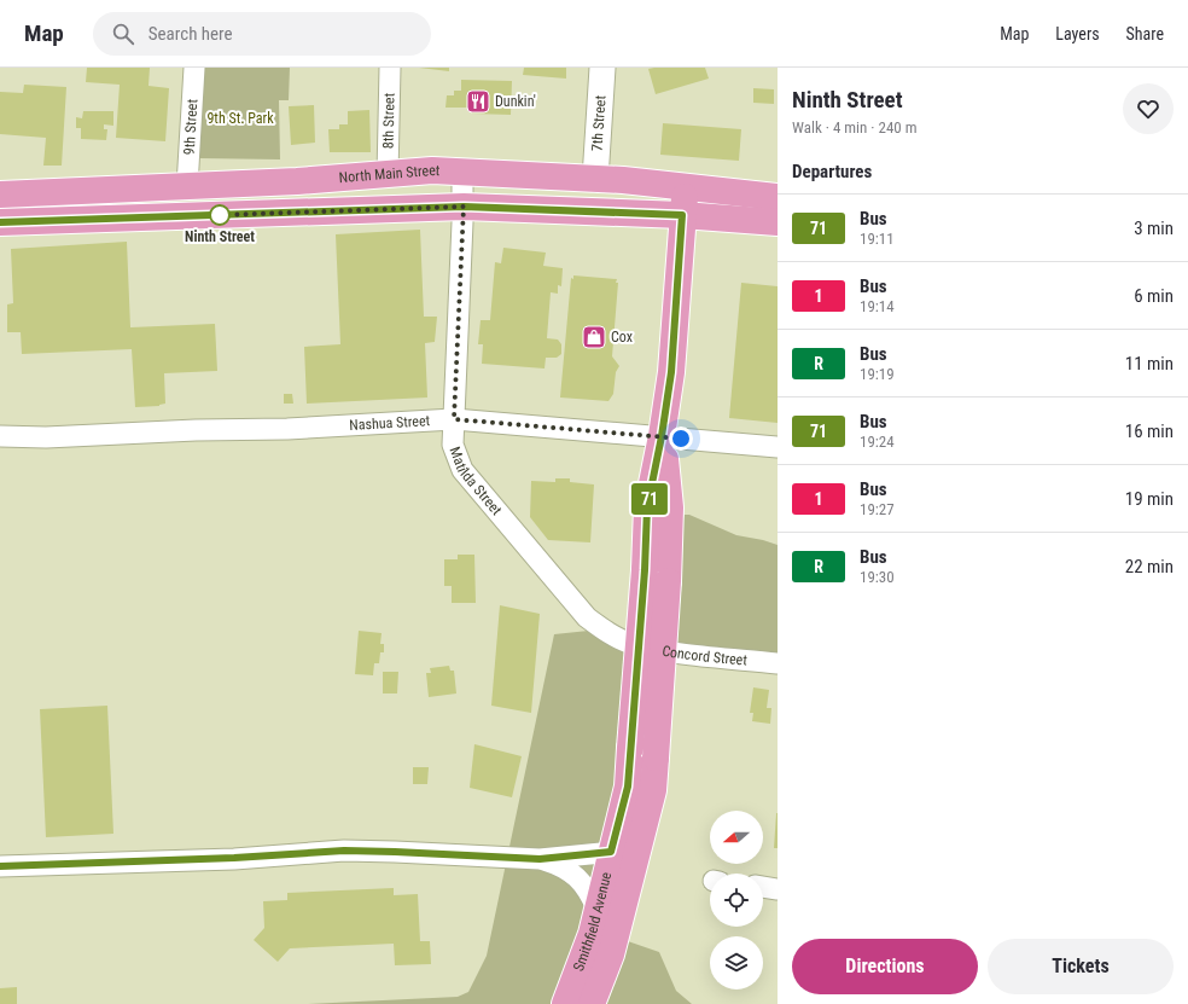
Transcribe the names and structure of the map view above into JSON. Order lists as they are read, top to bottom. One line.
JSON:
{"streets":{"main road":["North Main Street","Smithfield Avenue"],"street":["8th Street","7th Street","9th Street","Nashua Street","Matilda Street","Concord Street"]},"crossings":[["8th Street","North Main Street"],["7th Street","North Main Street"],["9th Street","North Main Street"],["North Main Street","Matilda Street"],["North Main Street","Smithfield Avenue"],["Nashua Street","Matilda Street"],["Nashua Street","Smithfield Avenue"],["Matilda Street","Concord Street"]],"parks":["9th St. Park"],"places":{"restaurant":["Dunkin'"],"other":["Ninth Street"],"shop":["Cox"]},"lines":["bus line 71"],"north":"left","page":{"header":"Map","search":"Search here","nav":["Map","Layers","Share"],"on_map":"71","heading":[["Ninth Street","Walk · 4 min · 240 m"],"Departures"],"list":[{"mark":"71","name":"Bus","note":"19:11","value":"3 min"},{"mark":"1","name":"Bus","note":"19:14","value":"6 min"},{"mark":"R","name":"Bus","note":"19:19","value":"11 min"},{"mark":"71","name":"Bus","note":"19:24","value":"16 min"},{"mark":"1","name":"Bus","note":"19:27","value":"19 min"},{"mark":"R","name":"Bus","note":"19:30","value":"22 min"}],"buttons":["Directions","Tickets"]}}
